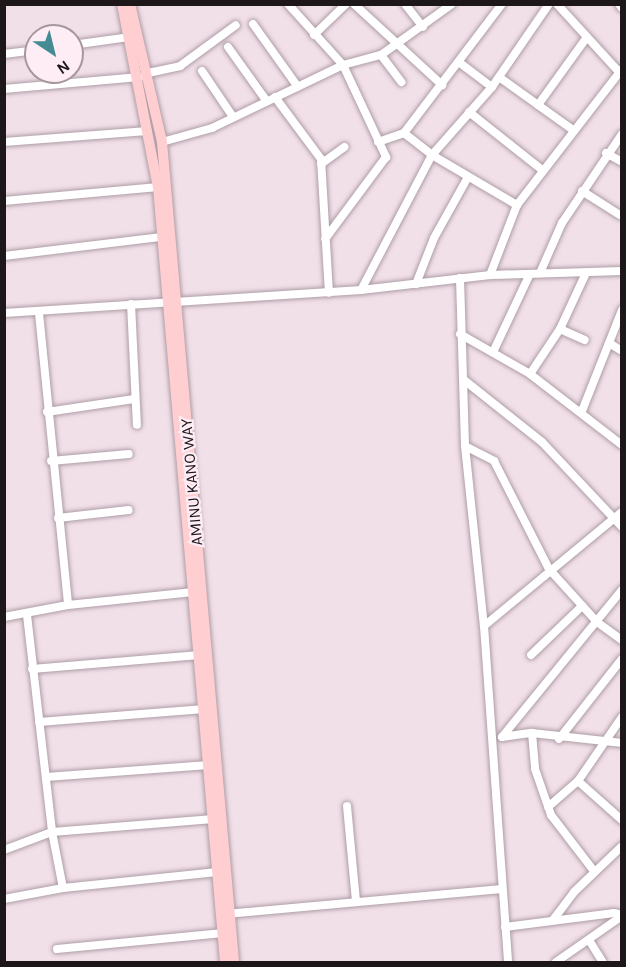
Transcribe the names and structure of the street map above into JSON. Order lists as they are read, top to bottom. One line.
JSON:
{"streets":{"main road":["AMINU KANO WAY"]},"north":"bottom right"}
